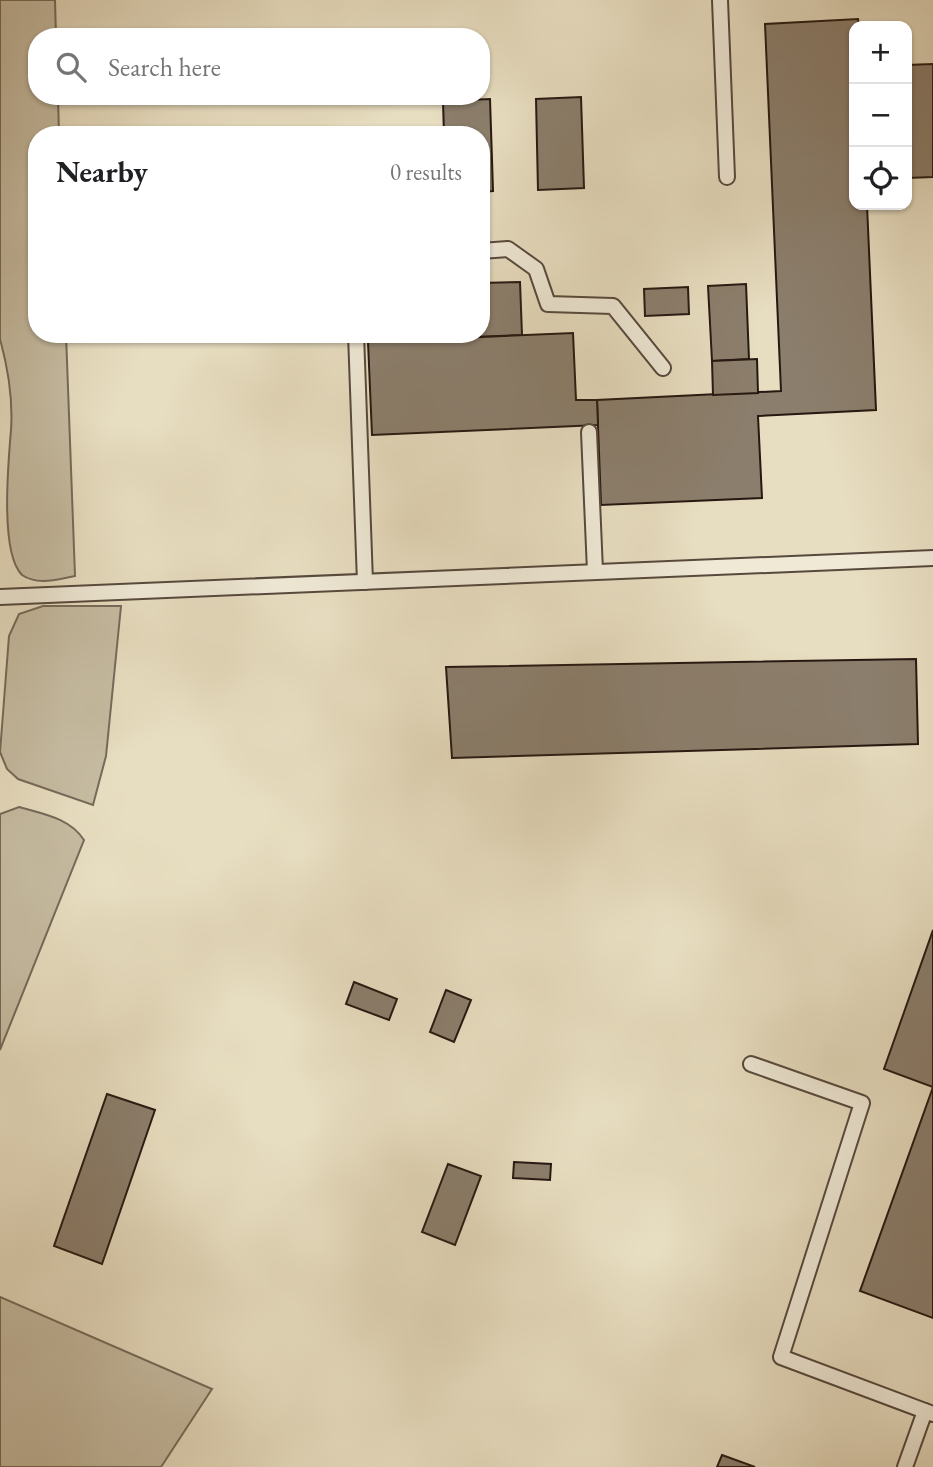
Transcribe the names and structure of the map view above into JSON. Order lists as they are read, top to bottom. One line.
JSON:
{"page":{"map_buttons":["+","−"],"search":"Search here","heading":["Nearby","0 results"]}}
